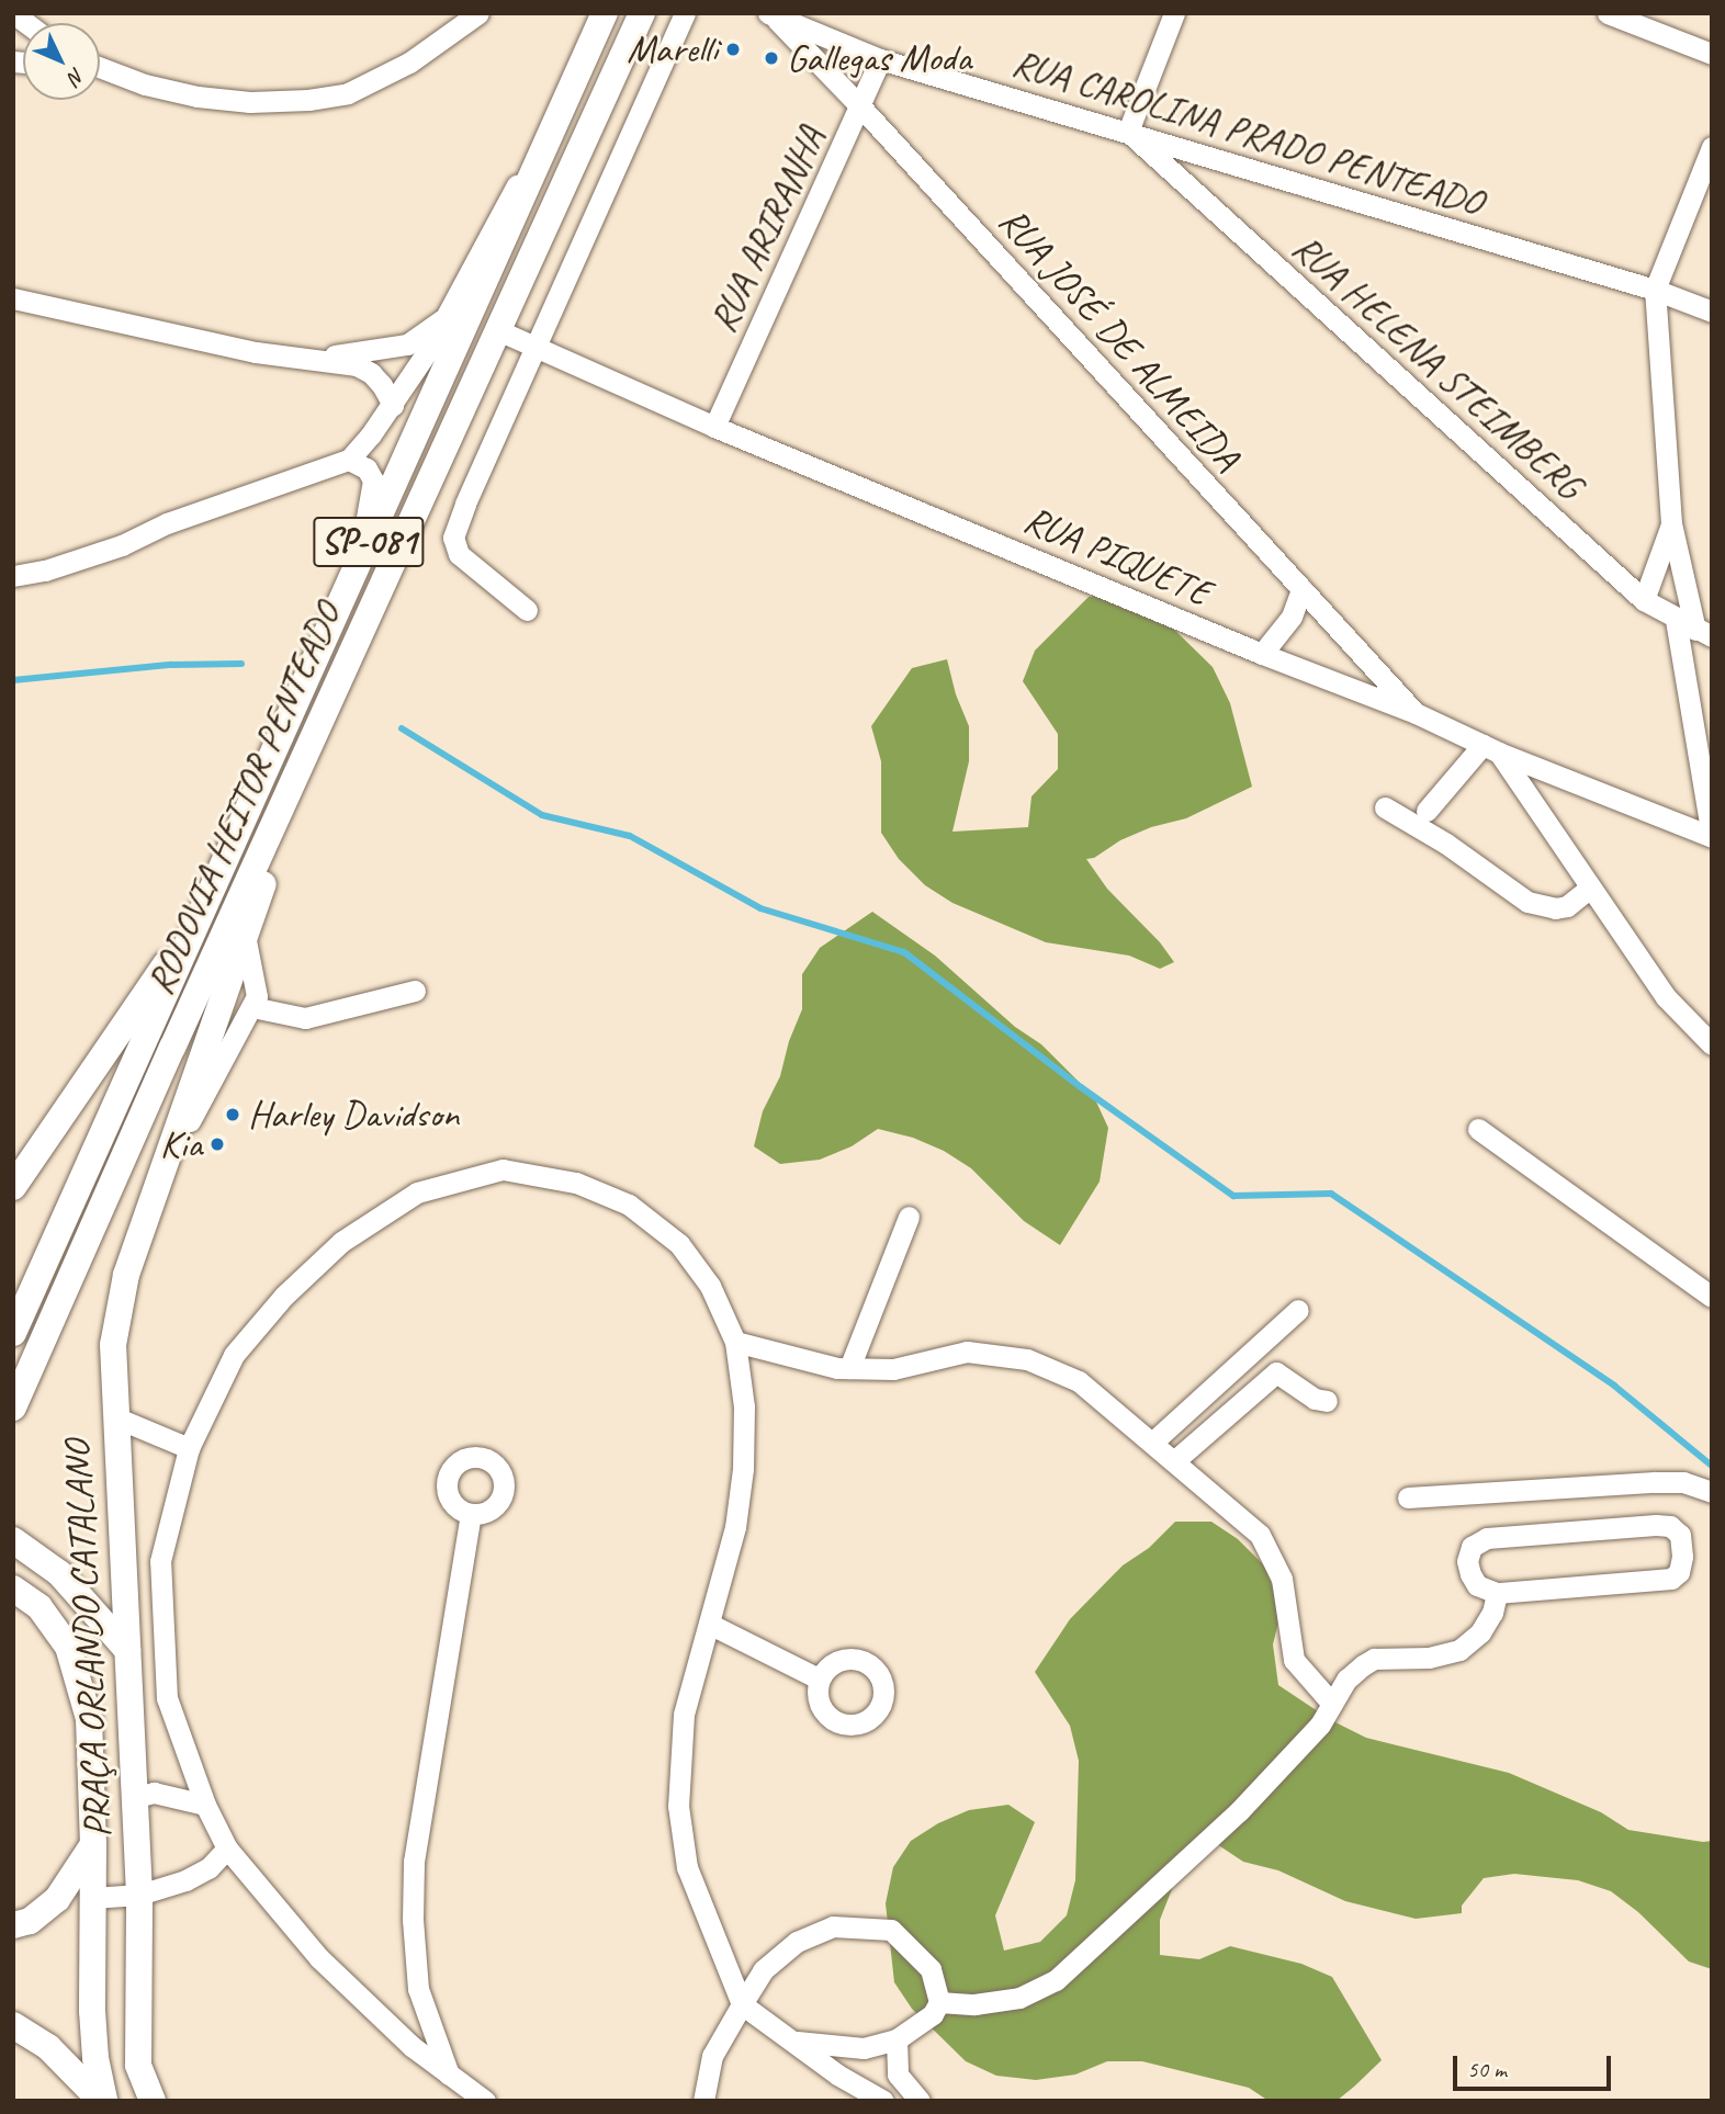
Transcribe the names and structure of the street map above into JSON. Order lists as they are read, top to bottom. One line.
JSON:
{"streets":{"main road":["SP-081","RODOVIA HEITOR PENTEADO","PRAÇA ORLANDO CATALANO"],"street":["RUA CAROLINA PRADO PENTEADO","RUA ARIRANHA","RUA JOSÉ DE ALMEIDA","RUA HELENA STEIMBERG","RUA PIQUETE"]},"crossings":[["RUA CAROLINA PRADO PENTEADO","RUA ARIRANHA"],["RUA CAROLINA PRADO PENTEADO","RUA JOSÉ DE ALMEIDA"],["RUA CAROLINA PRADO PENTEADO","RUA HELENA STEIMBERG"],["RUA ARIRANHA","RUA JOSÉ DE ALMEIDA"],["RUA ARIRANHA","RUA PIQUETE"],["RUA JOSÉ DE ALMEIDA","RUA PIQUETE"],["RUA PIQUETE","RODOVIA HEITOR PENTEADO"]],"places":["Marelli","Gallegas Moda","Harley Davidson","Kia"],"scale_bar":"50 m","north":"bottom right"}
